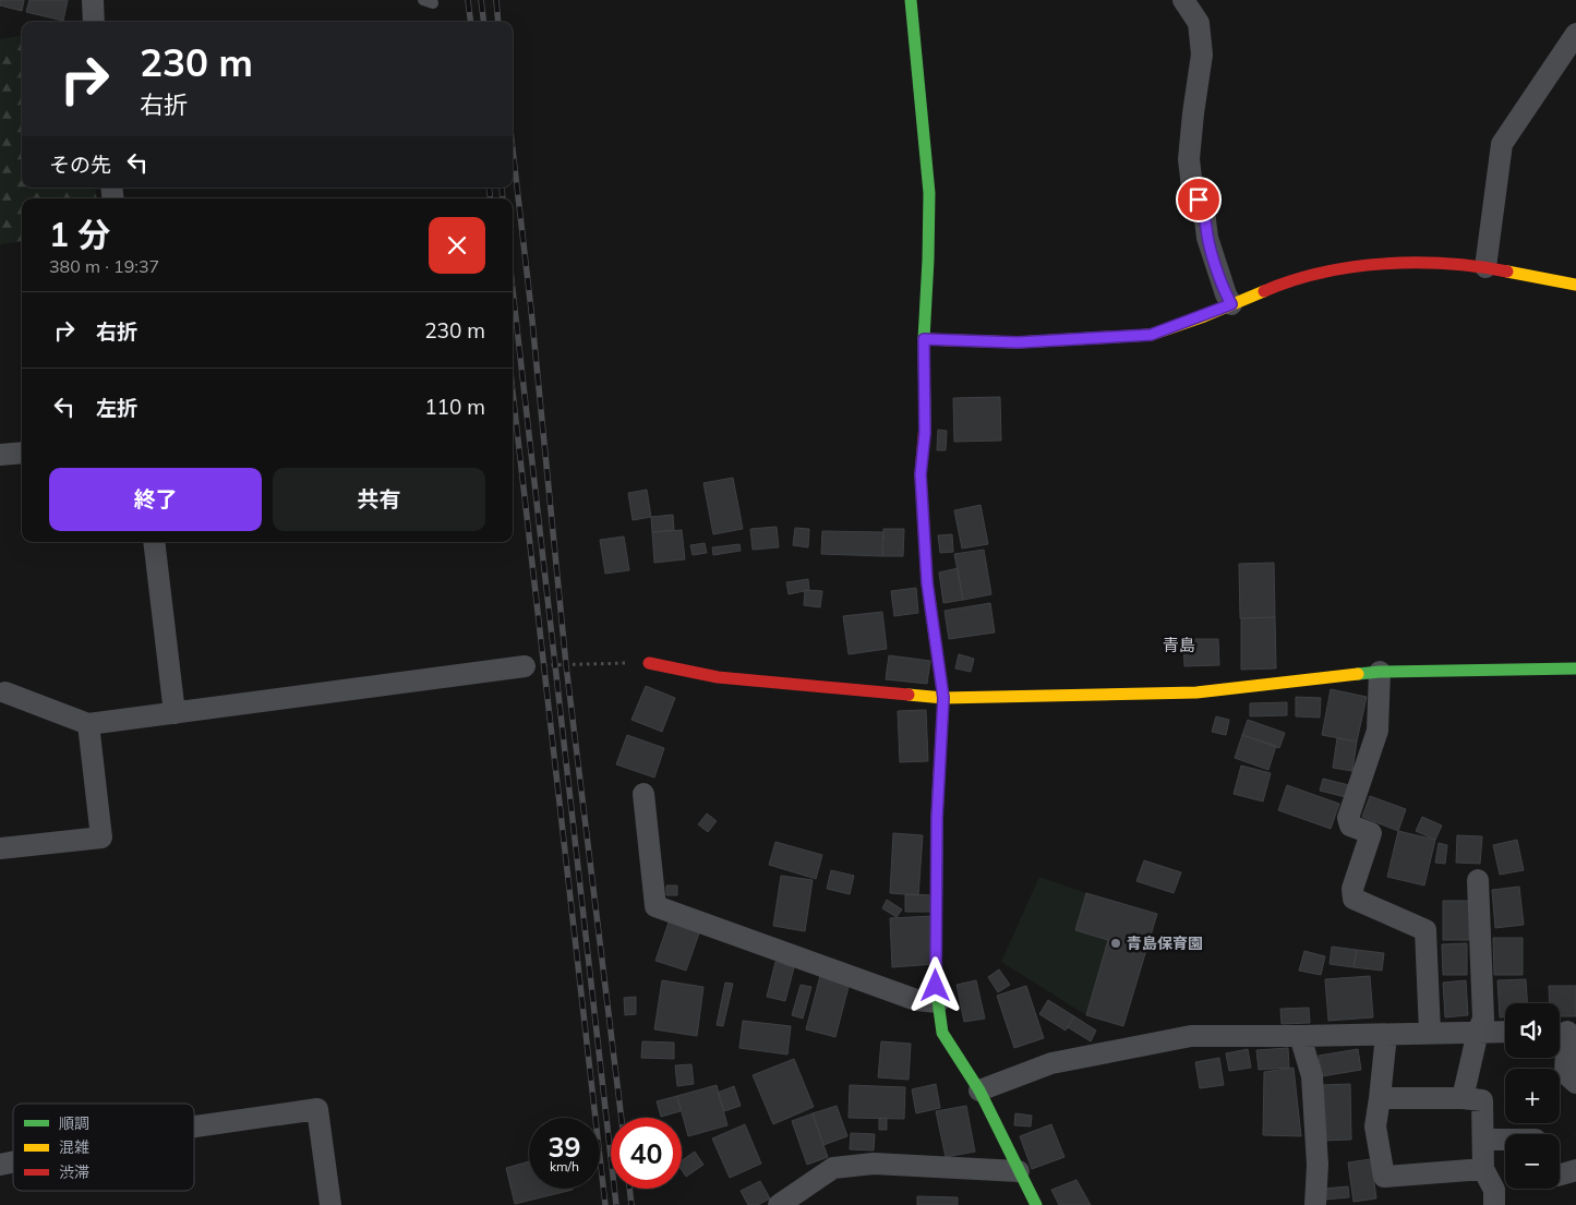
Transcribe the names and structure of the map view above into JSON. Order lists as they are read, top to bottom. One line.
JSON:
{"districts":["青島"],"places":["青島保育園"],"legend":["順調","混雑","渋滞"],"page":{"turn":["230 m","右折"],"then":"その先","heading":["1 分","380 m · 19:37"],"list":[{"name":"右折","value":"230 m"},{"name":"左折","value":"110 m"}],"buttons":["終了","共有"],"map_buttons":["+","−"],"speed":"39 km/h","limit":"40"}}
